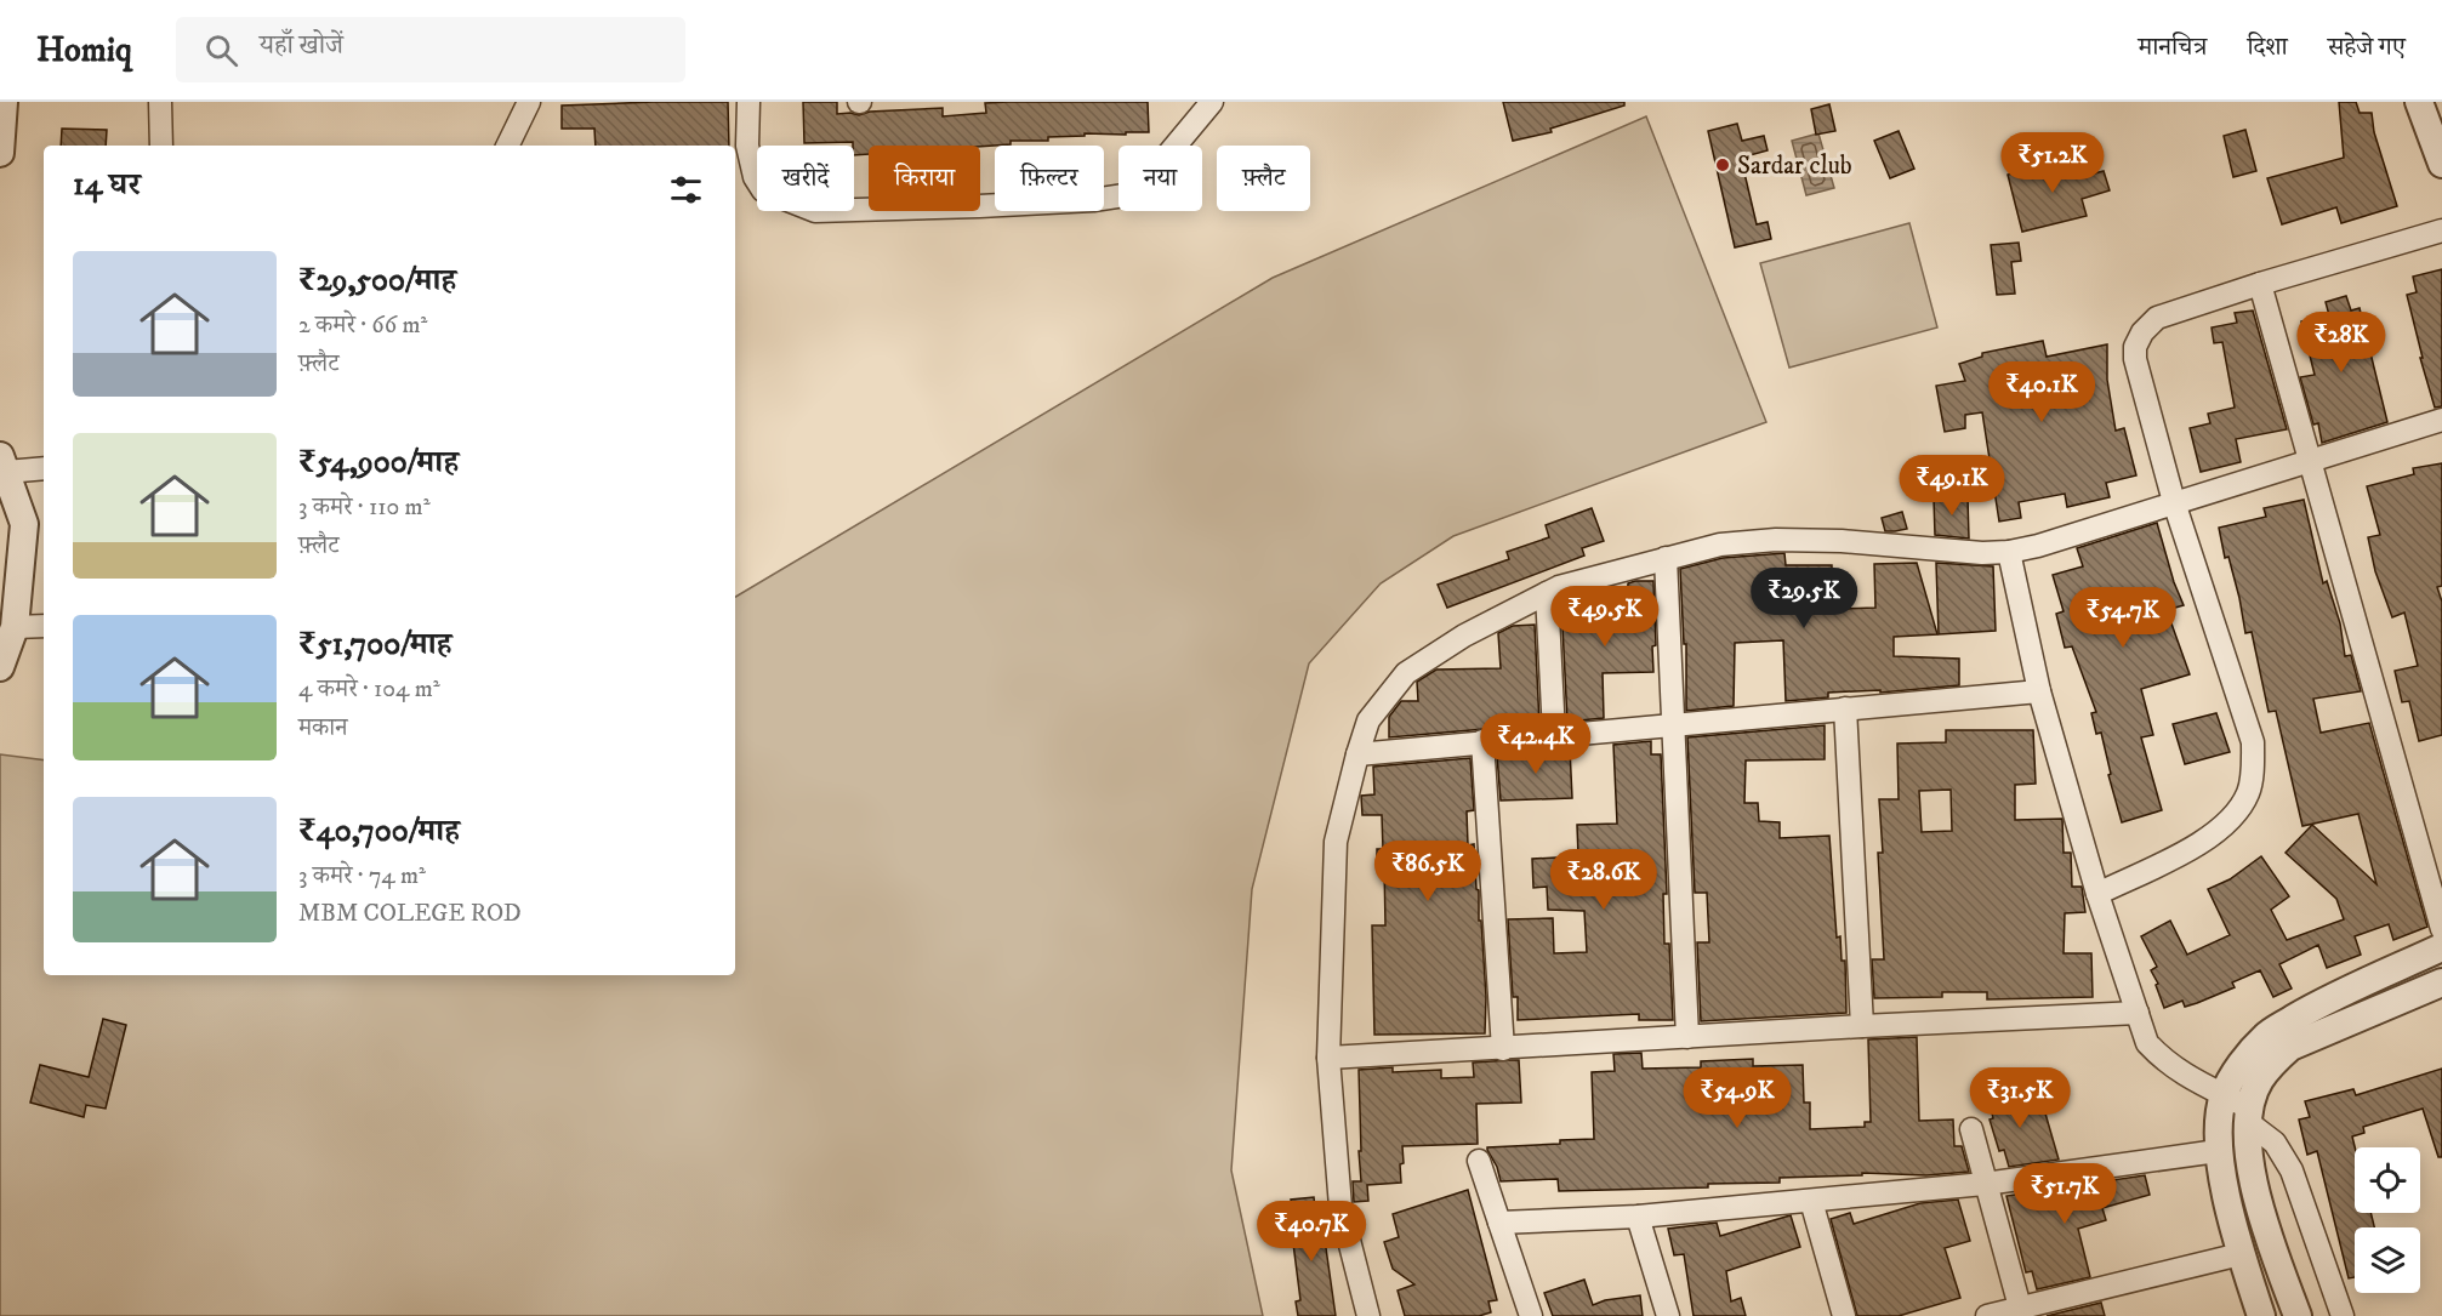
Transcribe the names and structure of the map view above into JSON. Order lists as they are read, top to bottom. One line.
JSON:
{"places":["Sardar club"],"page":{"header":"Homiq","search":"यहाँ खोजें","nav":["मानचित्र","दिशा","सहेजे गए"],"price":["₹51.2K","₹28K","₹40.1K","₹49.1K","₹29.5K","₹49.5K","₹54.7K","₹42.4K","₹86.5K","₹28.6K","₹54.9K","₹31.5K","₹51.7K","₹40.7K"],"chip":["खरीदें","किराया","फ़िल्टर","नया","फ़्लैट"],"heading":"14 घर","list":[{"name":"₹29,500/माह","note":"2 कमरे · 66 m² · फ़्लैट"},{"name":"₹54,900/माह","note":"3 कमरे · 110 m² · फ़्लैट"},{"name":"₹51,700/माह","note":"4 कमरे · 104 m² · मकान"},{"name":"₹40,700/माह","note":"3 कमरे · 74 m² · MBM COLEGE ROD"}]}}
